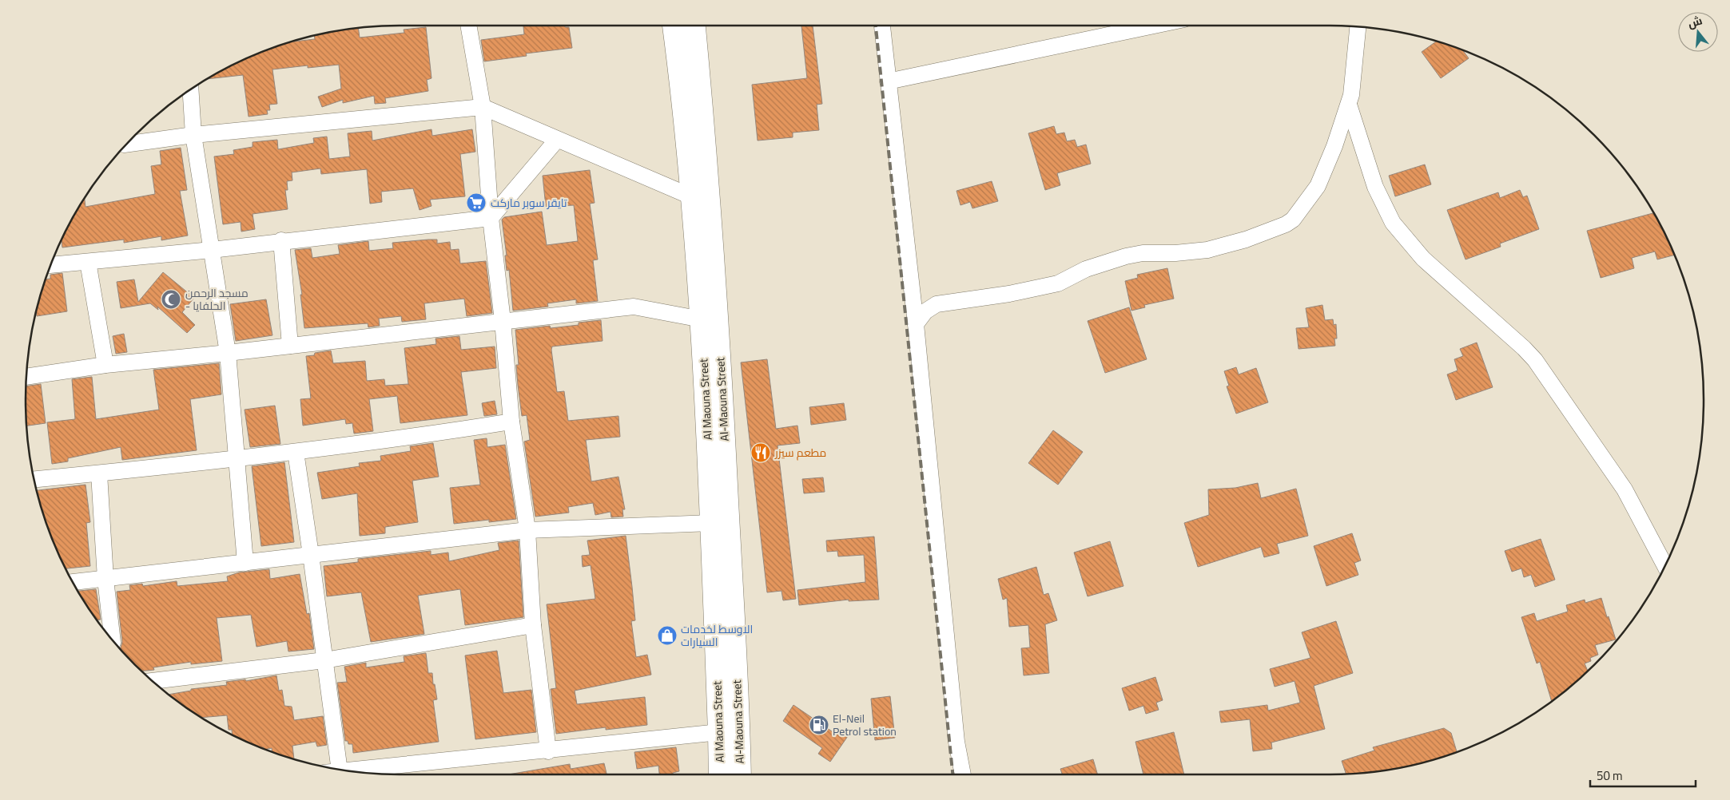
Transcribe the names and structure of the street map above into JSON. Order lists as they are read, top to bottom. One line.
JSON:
{"streets":{"highway":["Al Maouna Street","Al-Maouna Street"]},"places":{"supermarket":["تايقر سوبر ماركت"],"mosque":["مسجد الرحمن - الحلفايا"],"restaurant":["مطعم سيزر"],"shop":["الاوسط لخدمات السيارات"],"fuel station":["El-Neil Petrol station"]},"scale_bar":"50 m","north":"top"}
